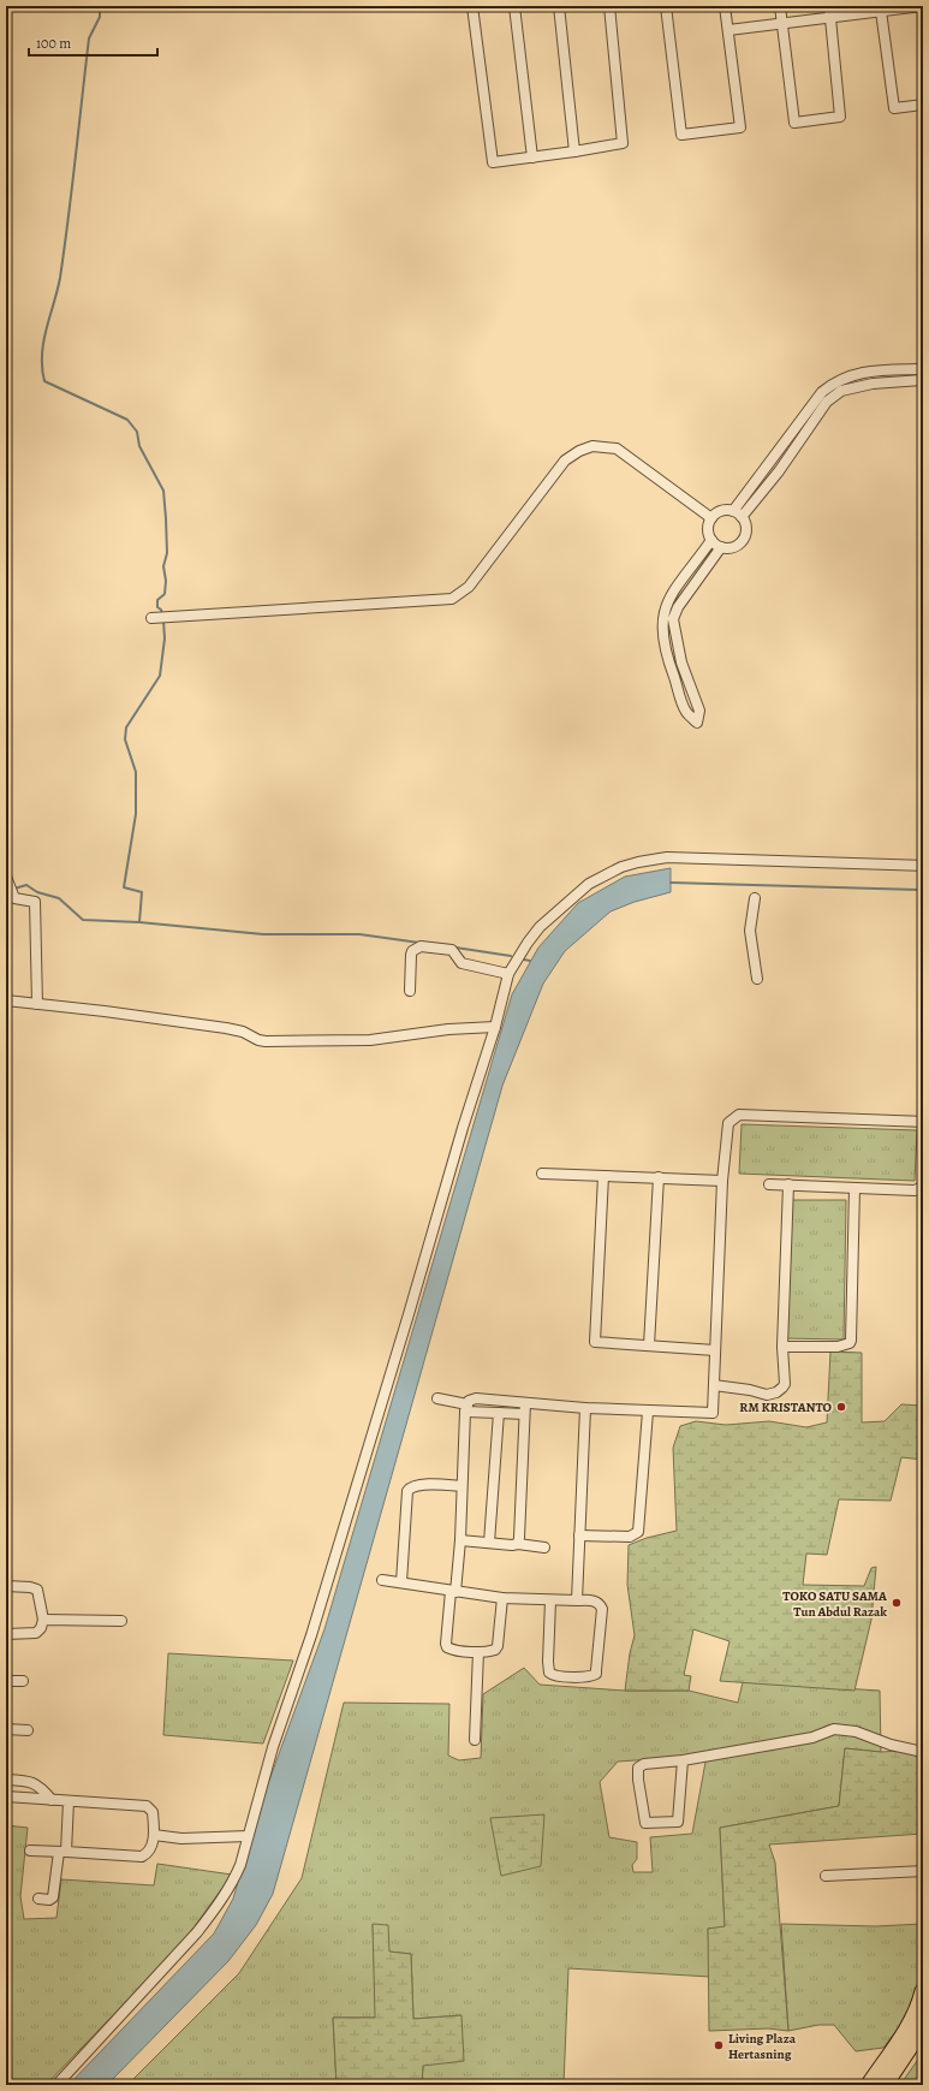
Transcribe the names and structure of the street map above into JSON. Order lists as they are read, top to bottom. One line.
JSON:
{"places":["RM KRISTANTO","TOKO SATU SAMA Tun Abdul Razak","Living Plaza Hertasning"],"scale_bar":"100 m"}
